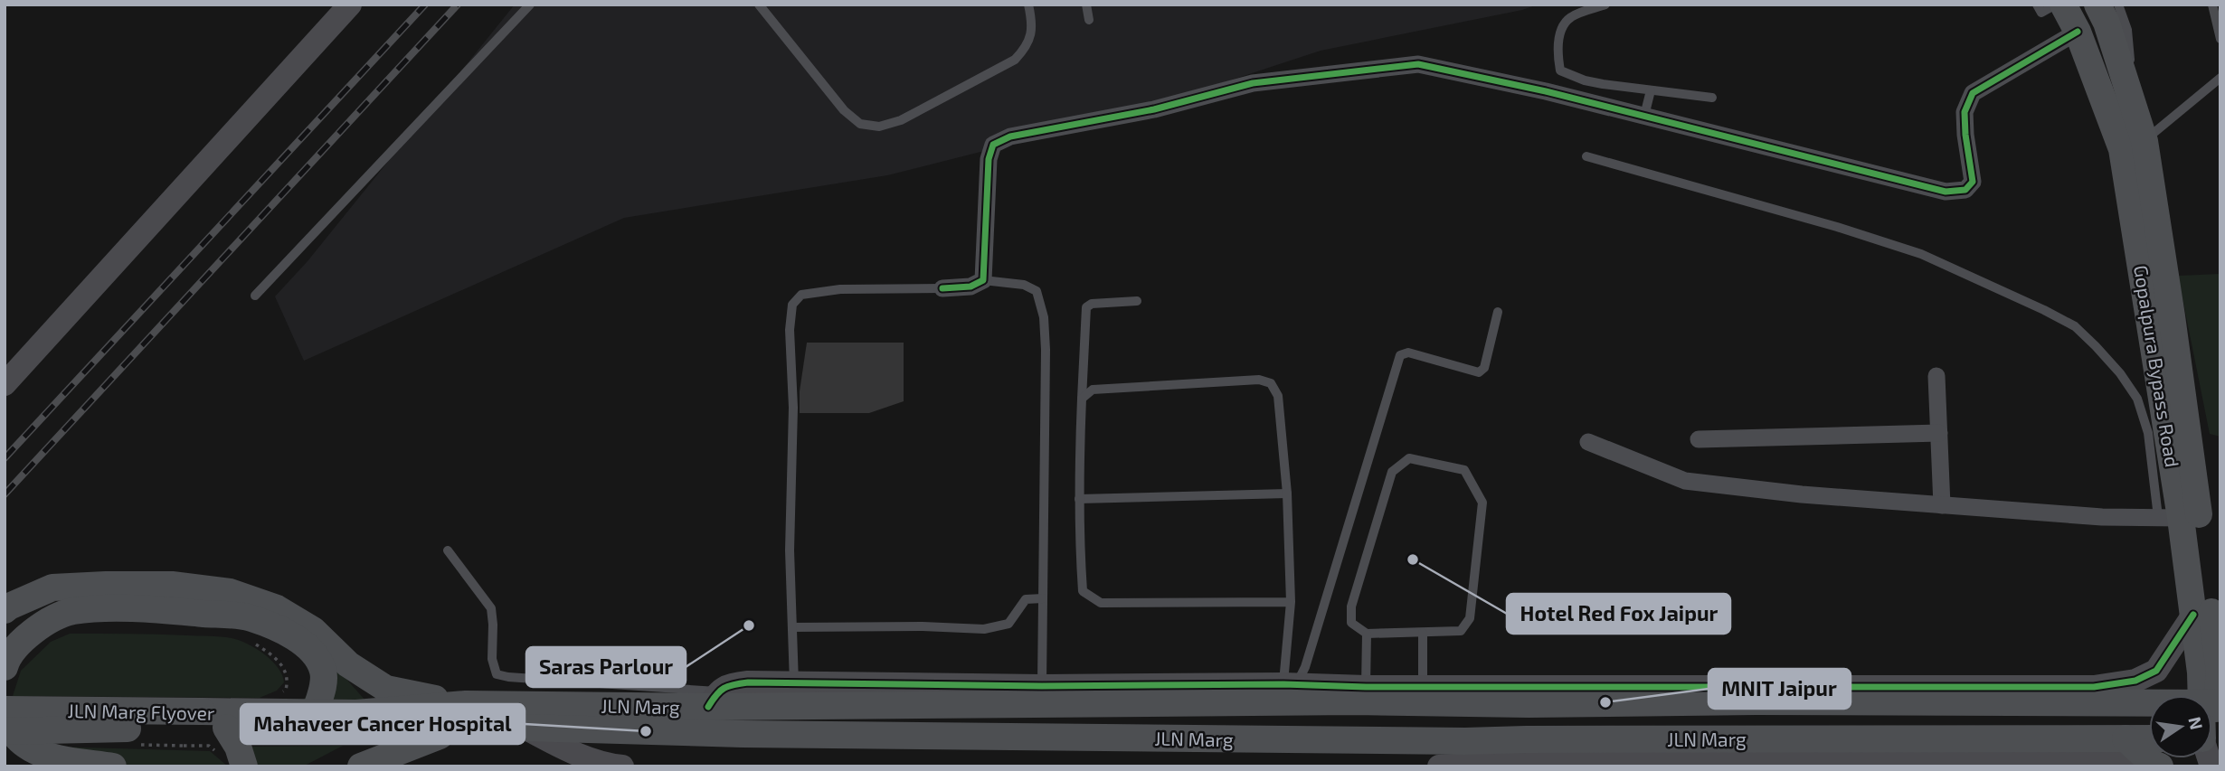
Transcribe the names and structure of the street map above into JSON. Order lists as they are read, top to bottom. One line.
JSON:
{"streets":{"main road":["Gopalpura Bypass Road","JLN Marg","JLN Marg Flyover"]},"crossings":[["JLN Marg","JLN Marg Flyover"]],"places":["Hotel Red Fox Jaipur","Saras Parlour","MNIT Jaipur","Mahaveer Cancer Hospital"],"north":"right"}
